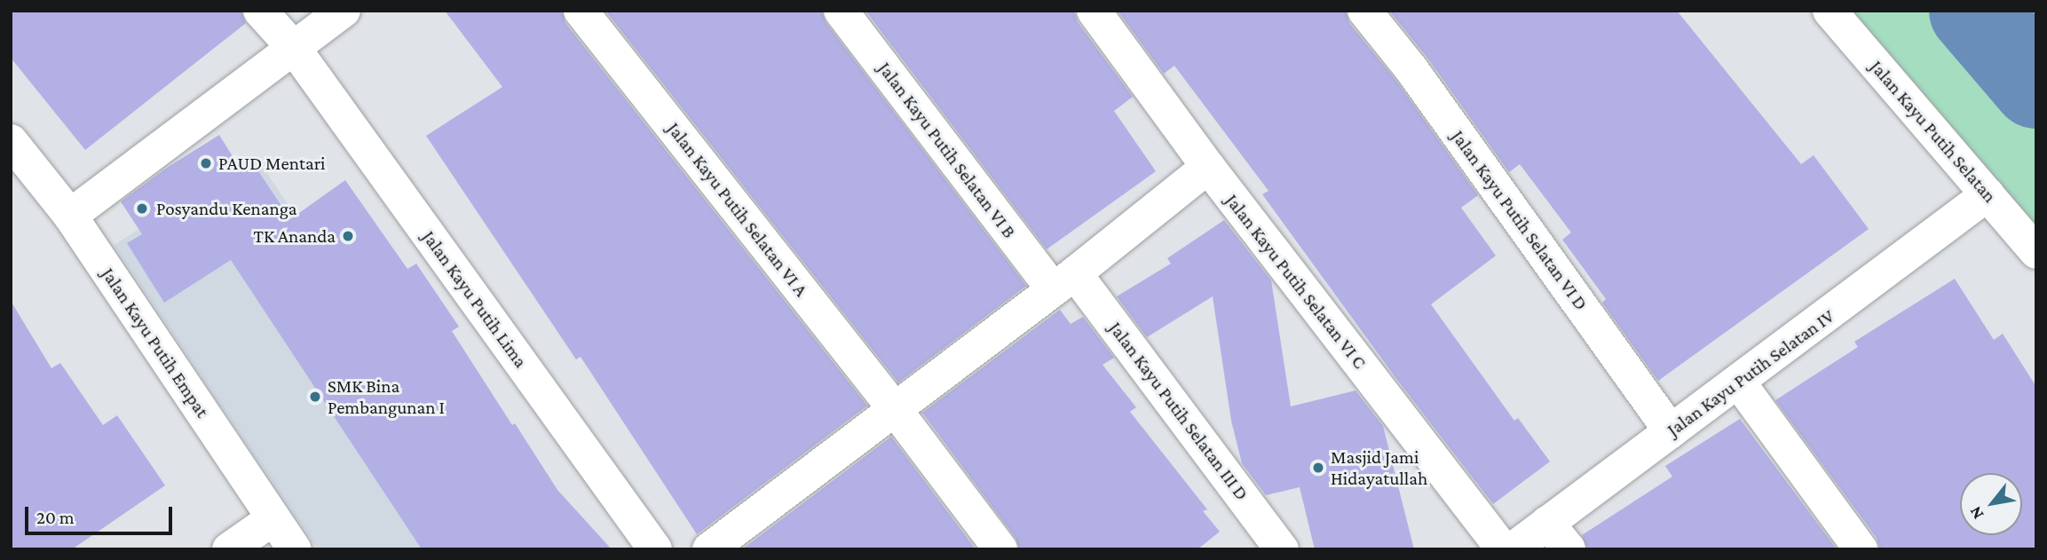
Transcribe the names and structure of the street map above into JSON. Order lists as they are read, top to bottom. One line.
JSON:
{"streets":{"street":["Jalan Kayu Putih Selatan","Jalan Kayu Putih Selatan VI B","Jalan Kayu Putih Selatan VI A","Jalan Kayu Putih Selatan VI D","Jalan Kayu Putih Selatan VI C","Jalan Kayu Putih Lima","Jalan Kayu Putih Empat","Jalan Kayu Putih Selatan IV","Jalan Kayu Putih Selatan III D"]},"crossings":[["Jalan Kayu Putih Selatan","Jalan Kayu Putih Selatan IV"],["Jalan Kayu Putih Selatan VI B","Jalan Kayu Putih Selatan III D"],["Jalan Kayu Putih Selatan VI D","Jalan Kayu Putih Selatan IV"]],"places":["PAUD Mentari","Posyandu Kenanga","TK Ananda","SMK Bina Pembangunan I","Masjid Jami Hidayatullah"],"scale_bar":"20 m","north":"bottom left"}
